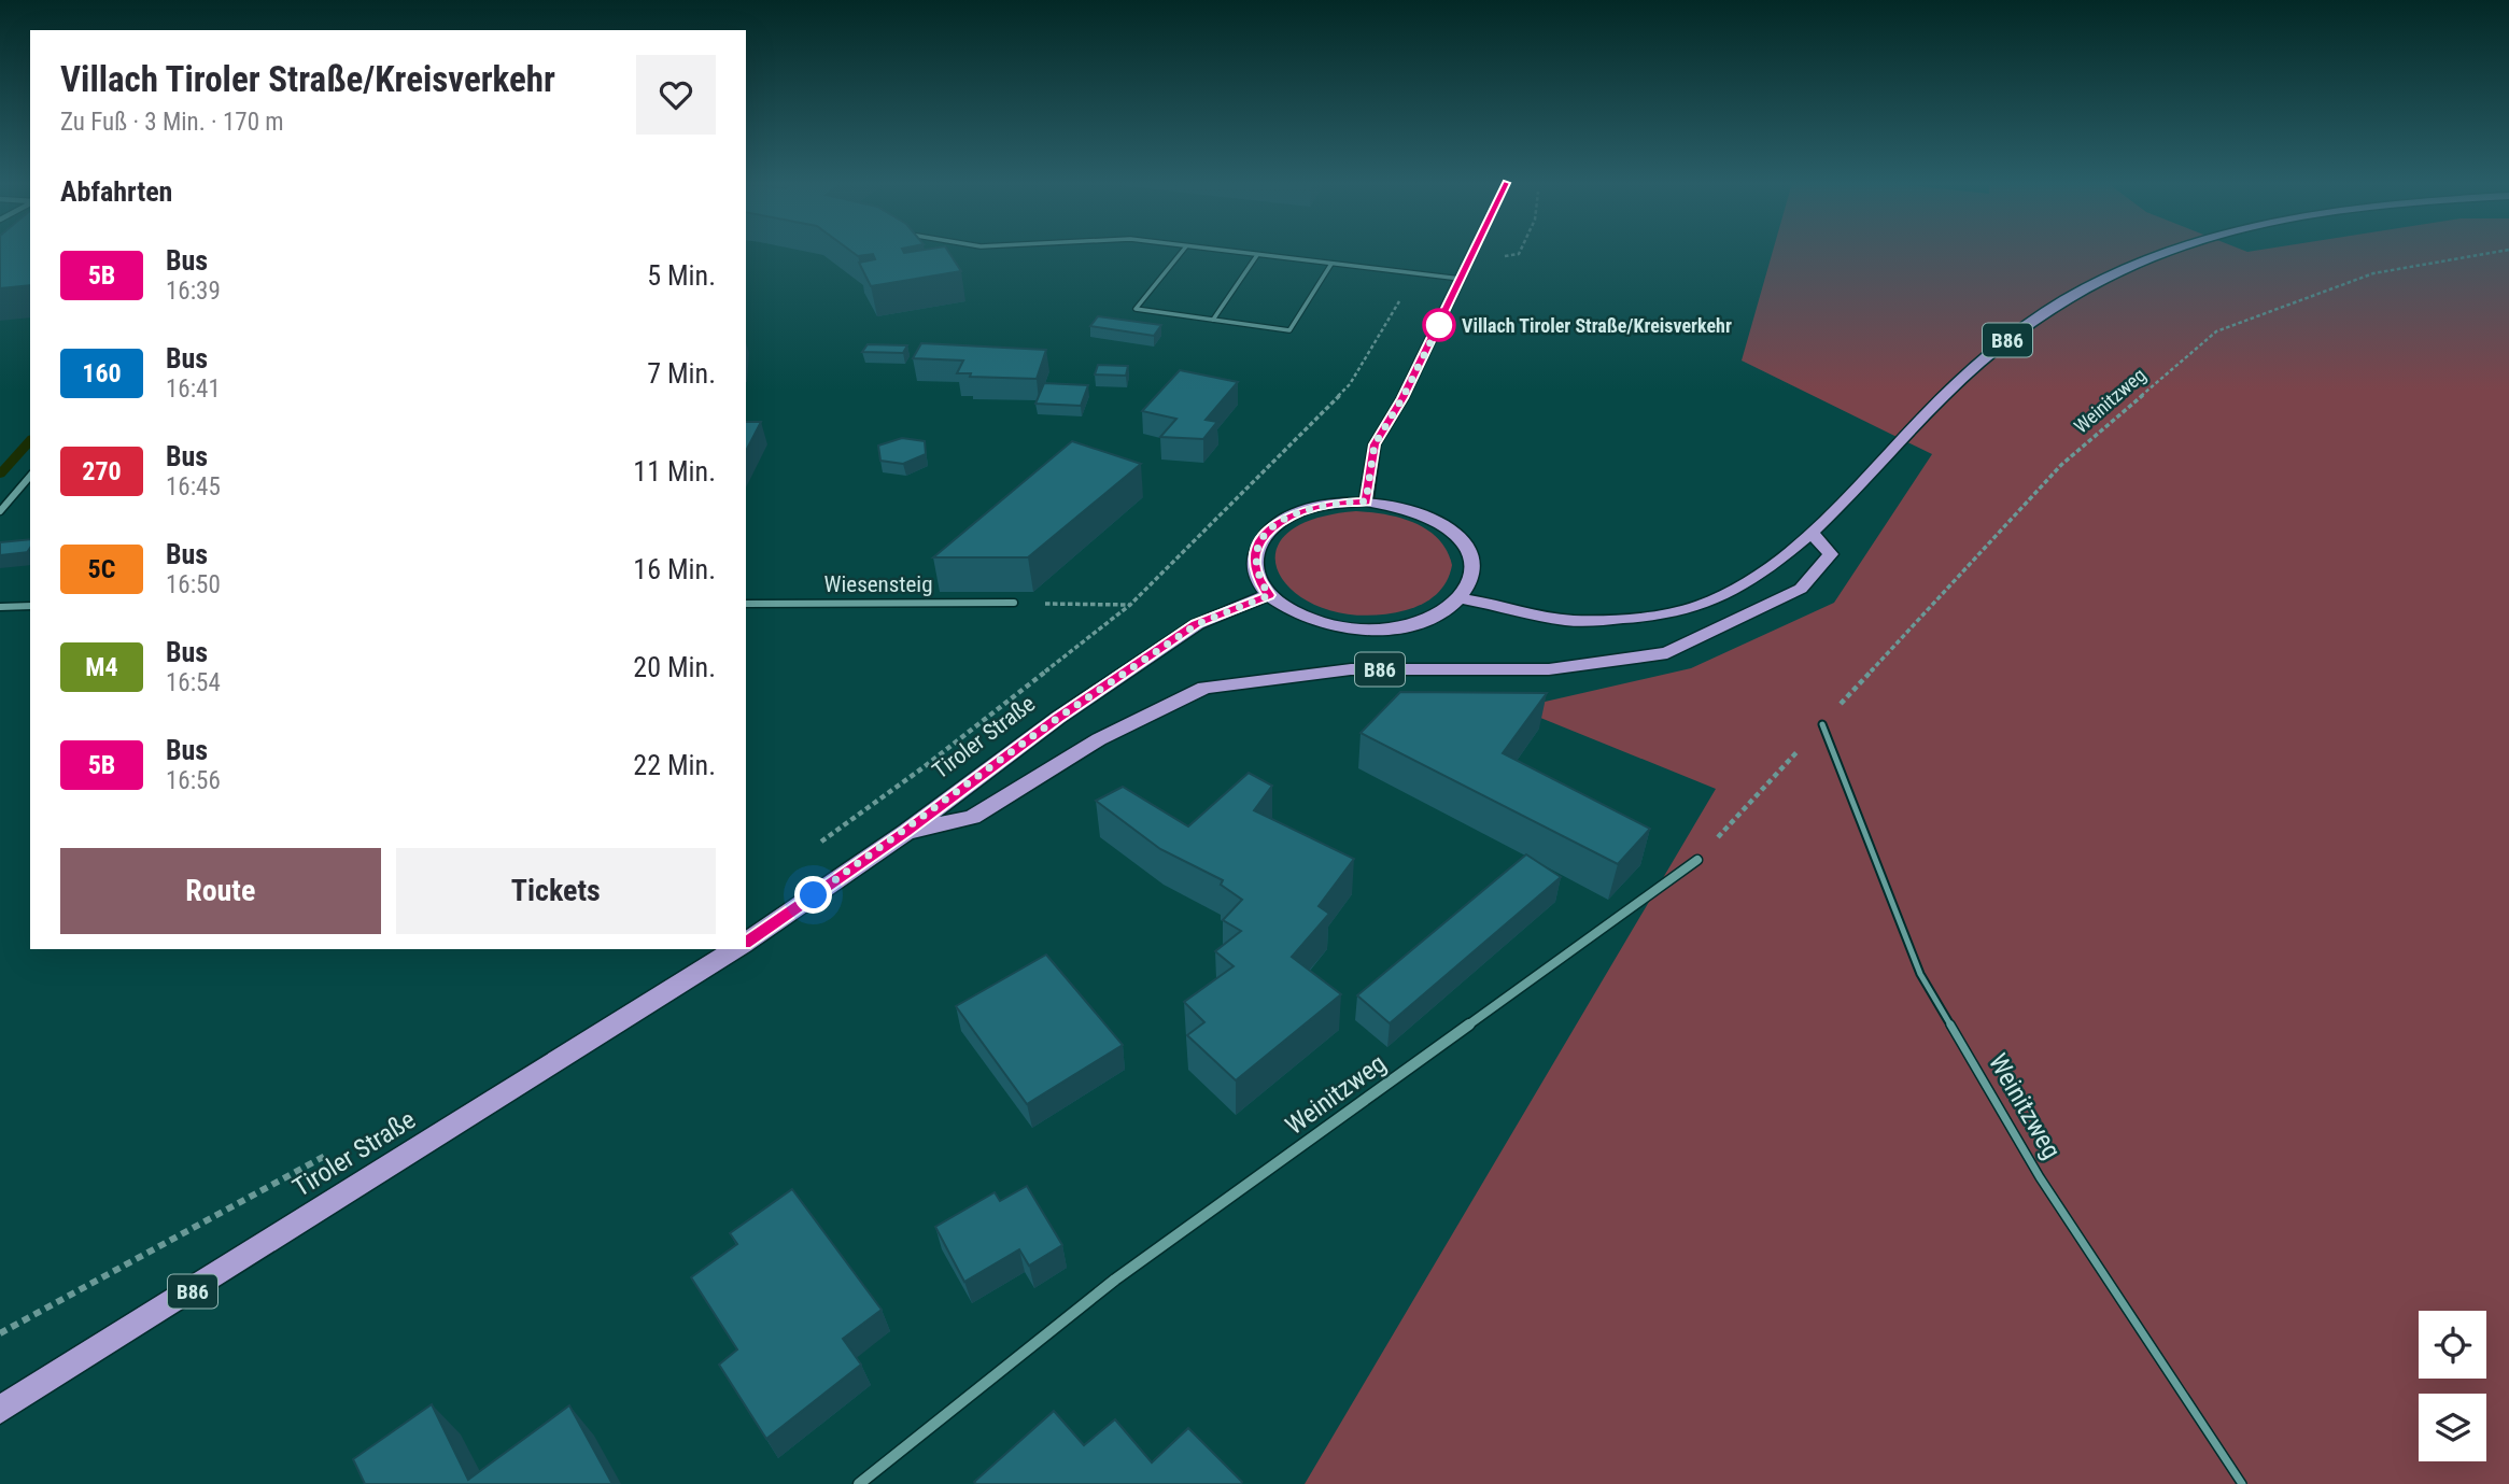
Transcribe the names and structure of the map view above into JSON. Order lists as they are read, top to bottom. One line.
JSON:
{"streets":{"main road":["B86","Tiroler Straße"],"street":["Weinitzweg","Wiesensteig"]},"crossings":[["B86","Tiroler Straße"]],"places":["Villach Tiroler Straße/Kreisverkehr"],"lines":["bus line 5B"],"page":{"heading":[["Villach Tiroler Straße/Kreisverkehr","Zu Fuß · 3 Min. · 170 m"],"Abfahrten"],"list":[{"mark":"5B","name":"Bus","note":"16:39","value":"5 Min."},{"mark":"160","name":"Bus","note":"16:41","value":"7 Min."},{"mark":"270","name":"Bus","note":"16:45","value":"11 Min."},{"mark":"5C","name":"Bus","note":"16:50","value":"16 Min."},{"mark":"M4","name":"Bus","note":"16:54","value":"20 Min."},{"mark":"5B","name":"Bus","note":"16:56","value":"22 Min."}],"buttons":["Route","Tickets"]}}
